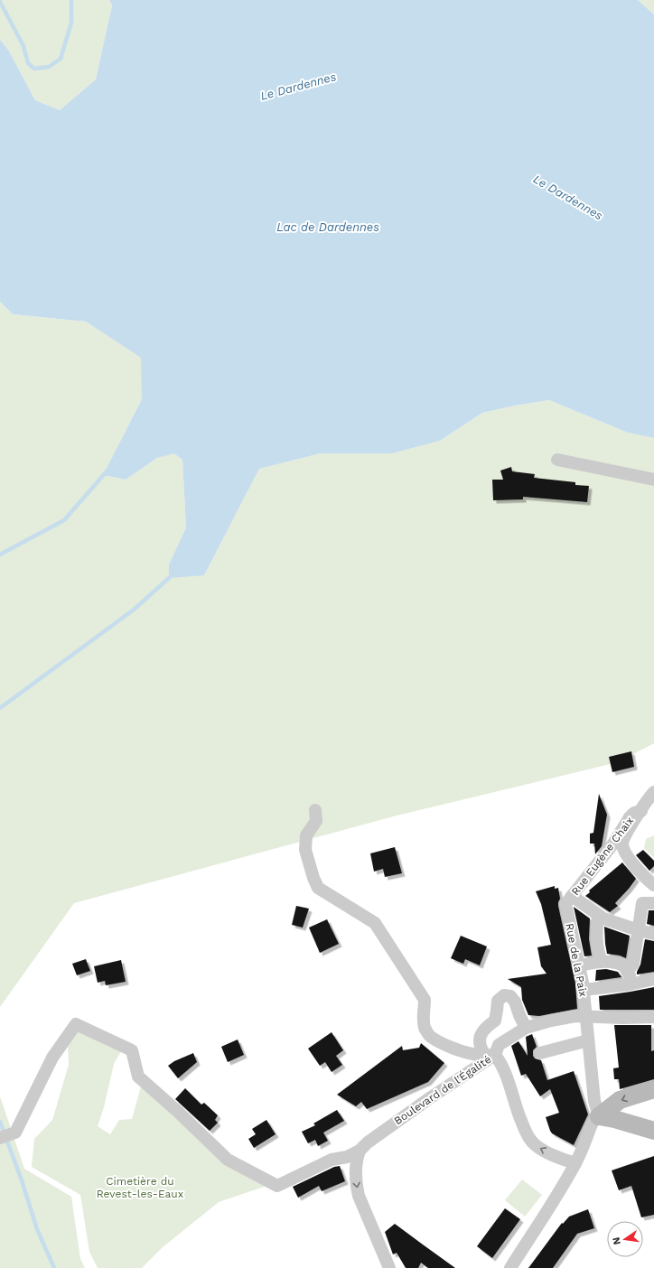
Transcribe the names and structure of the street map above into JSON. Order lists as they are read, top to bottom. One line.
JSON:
{"streets":{"street":["Rue Eugène Chaix","Rue de la Paix","Boulevard de l'Égalité"]},"crossings":[["Rue Eugène Chaix","Rue de la Paix"],["Rue de la Paix","Boulevard de l'Égalité"]],"water":["Le Dardennes","Lac de Dardennes"],"parks":["Cimetière du Revest-les-Eaux"],"north":"left"}
